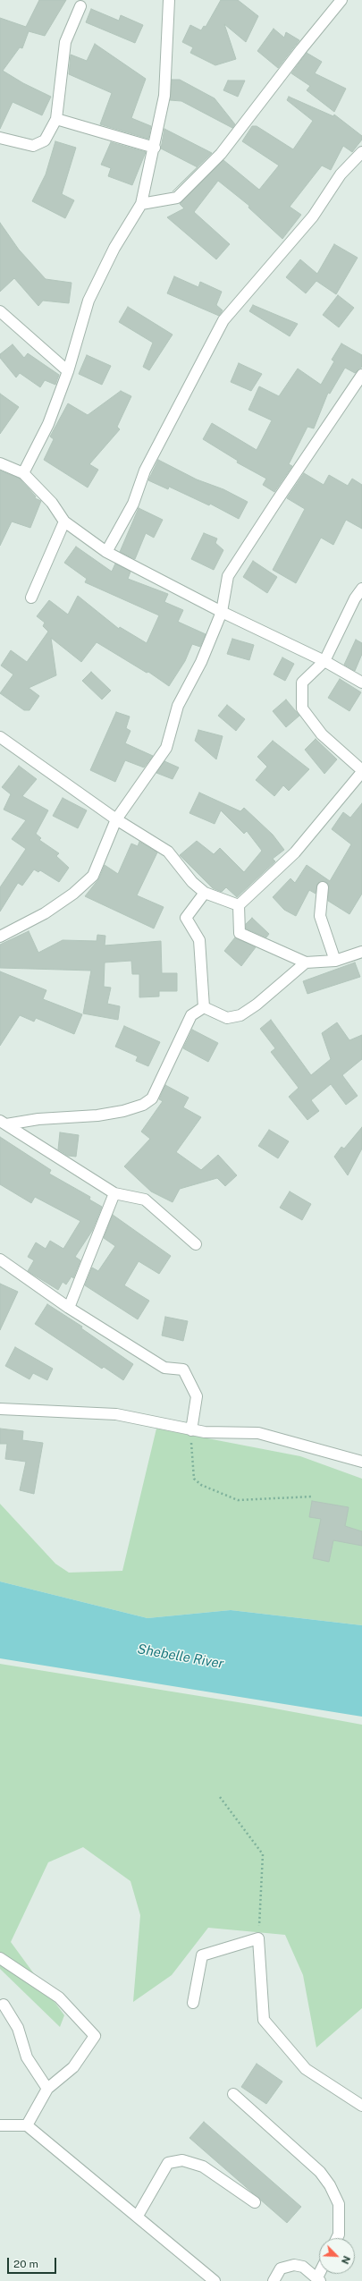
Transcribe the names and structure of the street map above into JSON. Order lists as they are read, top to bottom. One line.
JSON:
{"water":["Shebelle River"],"scale_bar":"20 m","north":"bottom right"}
